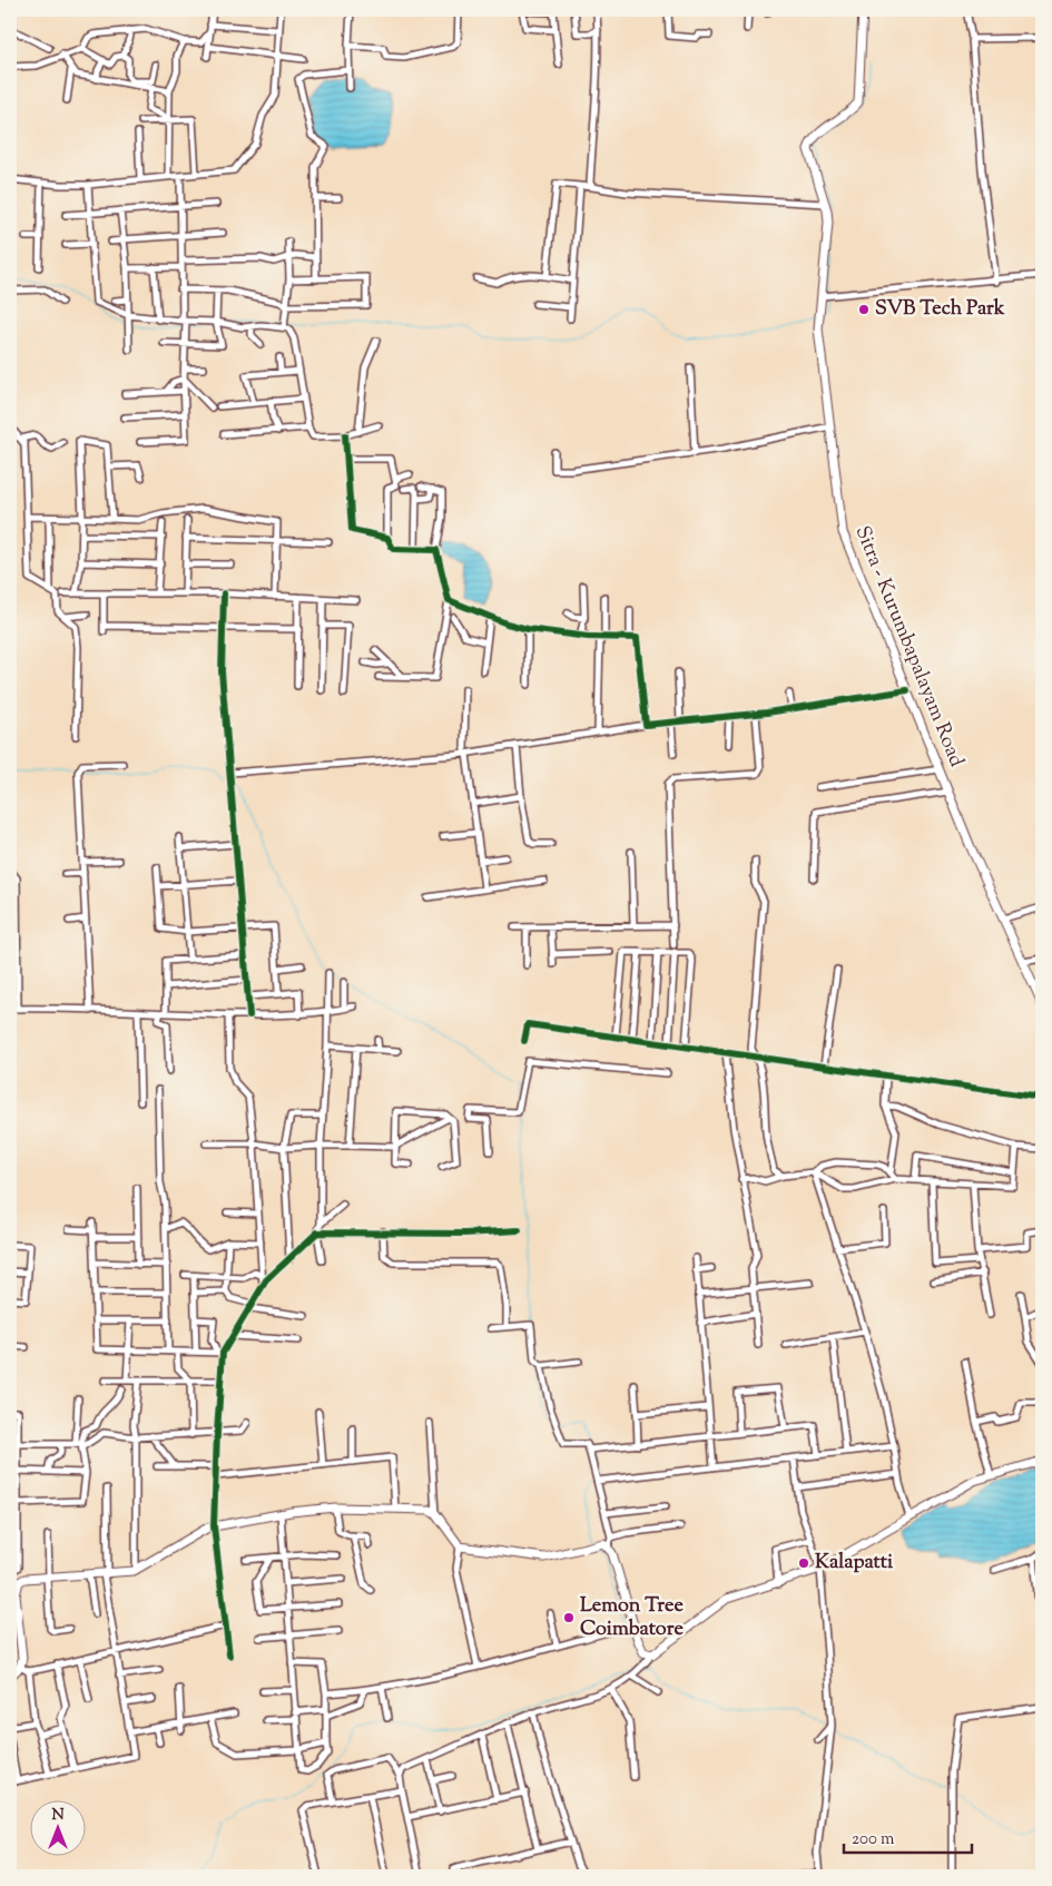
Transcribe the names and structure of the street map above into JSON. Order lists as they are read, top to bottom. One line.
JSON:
{"streets":{"main road":["Sitra - Kurumbapalayam Road"]},"places":["SVB Tech Park","Kalapatti","Lemon Tree Coimbatore"],"scale_bar":"200 m","north":"top"}
